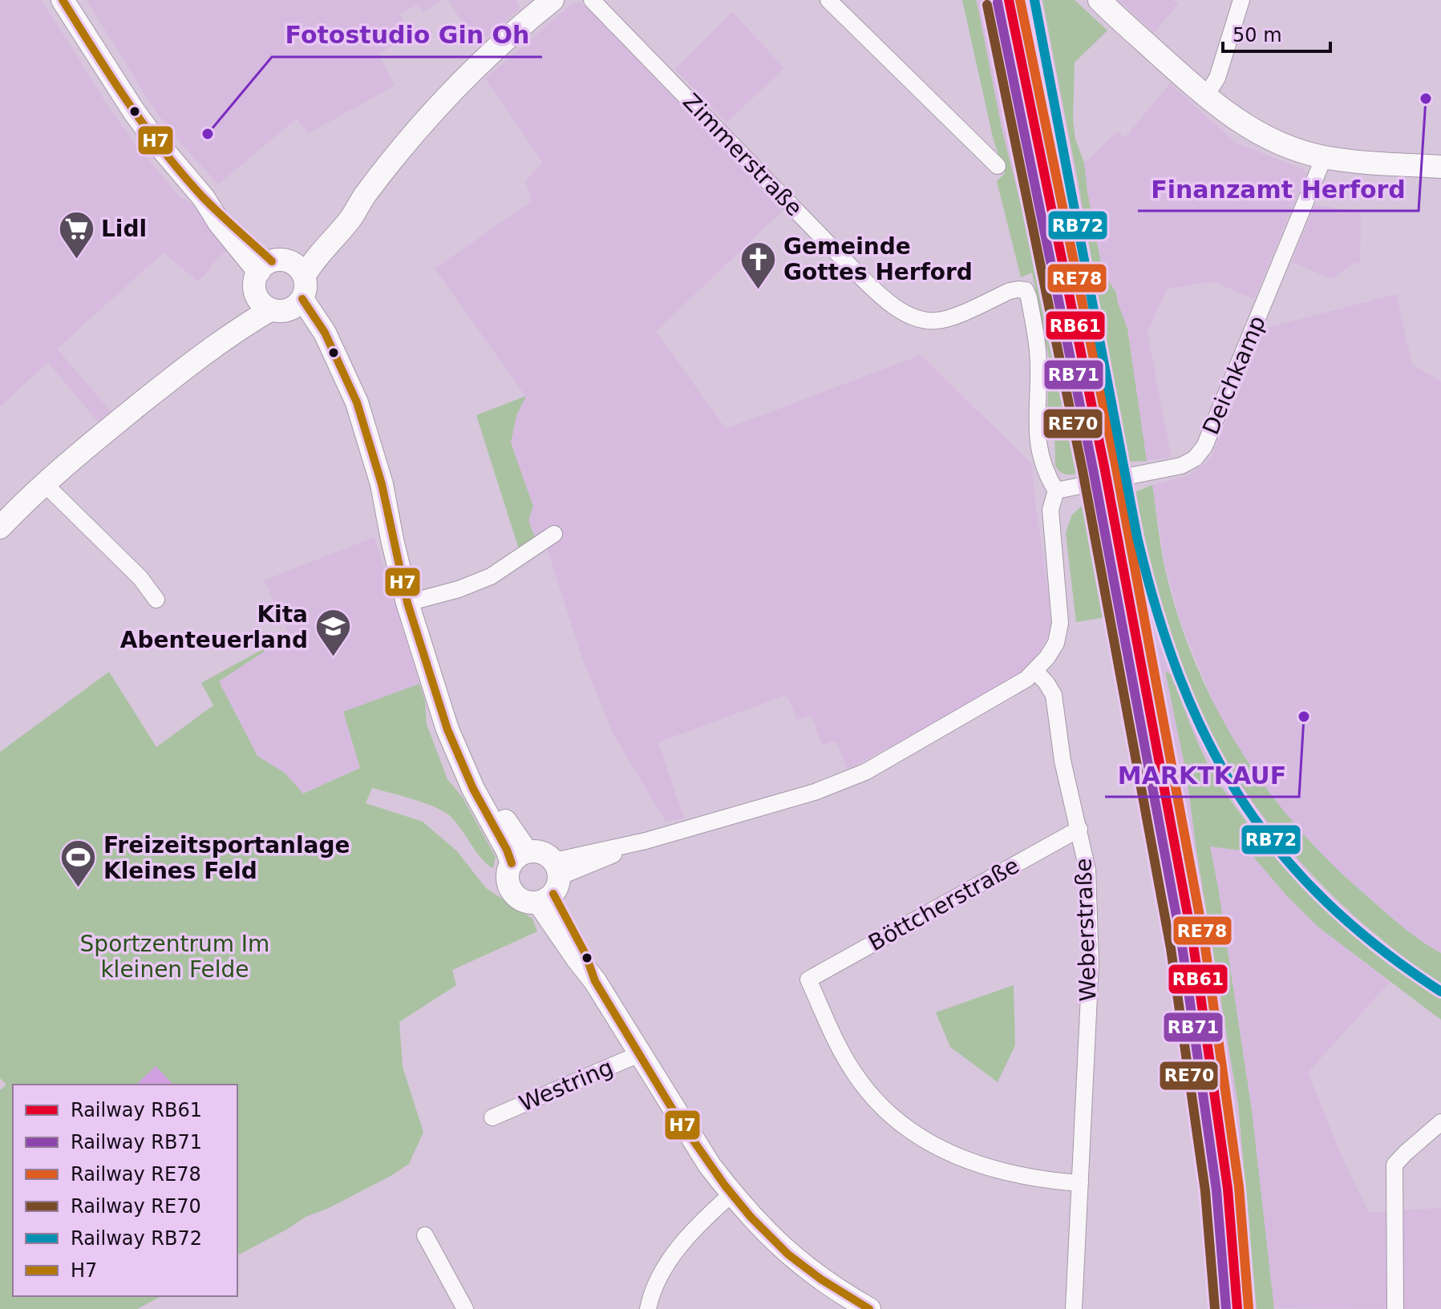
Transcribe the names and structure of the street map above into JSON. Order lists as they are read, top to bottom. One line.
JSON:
{"streets":{"street":["Zimmerstraße","Deichkamp","Böttcherstraße","Weberstraße","Westring"]},"crossings":[["Zimmerstraße","Deichkamp"],["Böttcherstraße","Weberstraße"]],"parks":["Sportzentrum Im kleinen Felde"],"places":{"other":["Finanzamt Herford","Fotostudio Gin Oh","MARKTKAUF"],"supermarket":["Lidl"],"church":["Gemeinde Gottes Herford"],"school or university":["Kita Abenteuerland"],"sports":["Freizeitsportanlage Kleines Feld"]},"lines":["rail line RB61","rail line RE78","rail line RB72","transit line H7","rail line RB71","rail line RE70"],"legend":["Railway RB61","Railway RB71","Railway RE78","Railway RE70","Railway RB72","H7"],"scale_bar":"50 m"}
